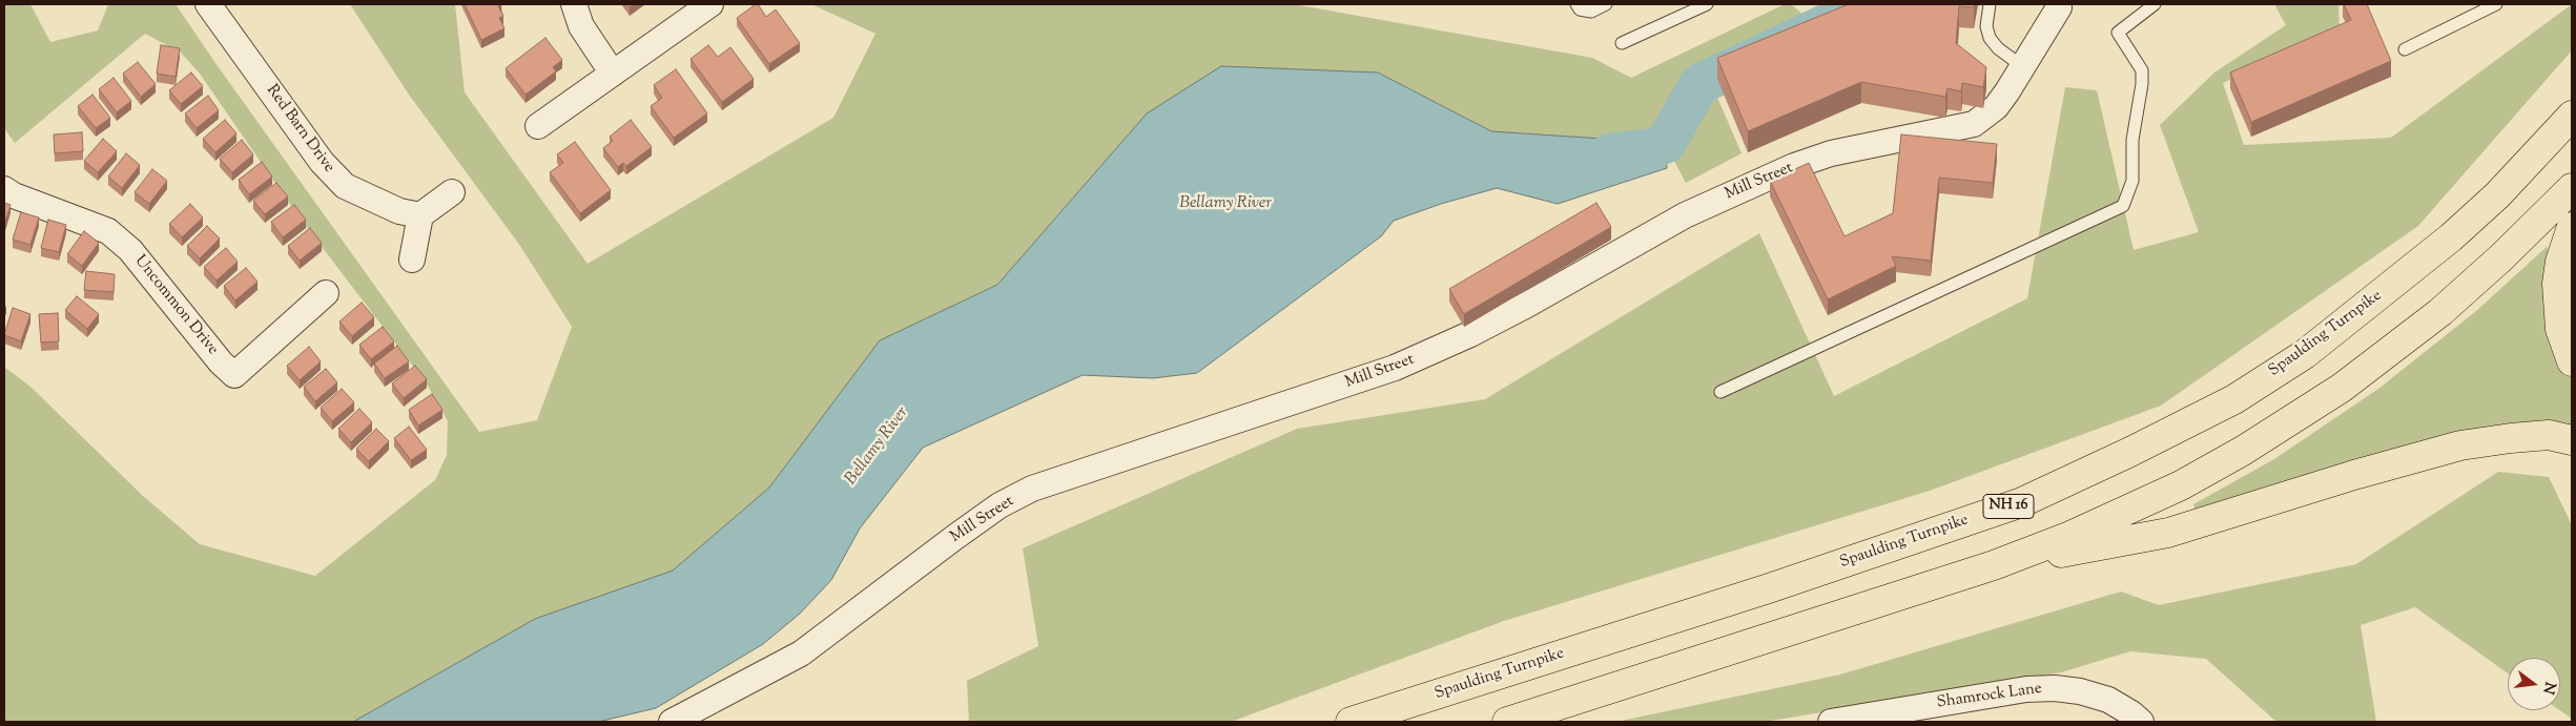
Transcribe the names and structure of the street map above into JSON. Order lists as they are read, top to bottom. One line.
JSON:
{"streets":{"highway":["Spaulding Turnpike","NH 16"],"street":["Red Barn Drive","Mill Street","Uncommon Drive","Shamrock Lane"]},"water":["Bellamy River"],"north":"right"}
